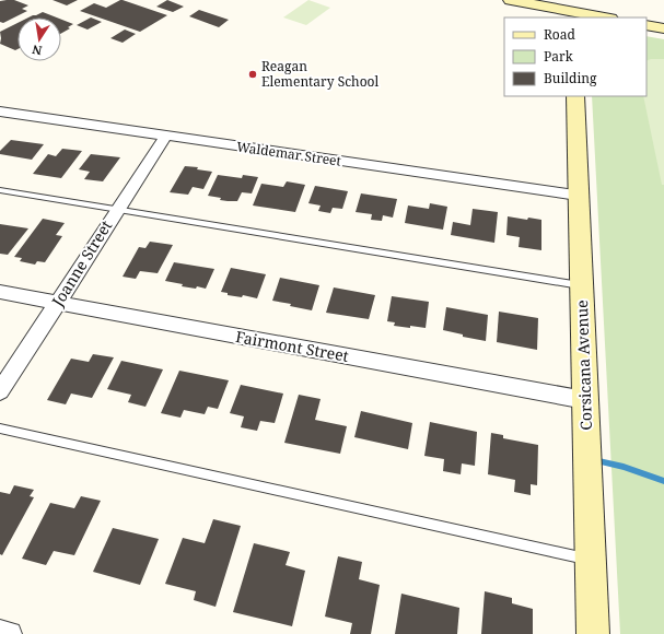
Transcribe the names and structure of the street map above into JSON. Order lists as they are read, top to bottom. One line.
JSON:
{"streets":{"street":["Waldemar Street","Joanne Street","Fairmont Street","Corsicana Avenue"]},"crossings":[["Waldemar Street","Joanne Street"],["Waldemar Street","Corsicana Avenue"],["Joanne Street","Fairmont Street"],["Fairmont Street","Corsicana Avenue"]],"places":["Reagan Elementary School"],"legend":["Road","Park","Building"],"north":"bottom"}
